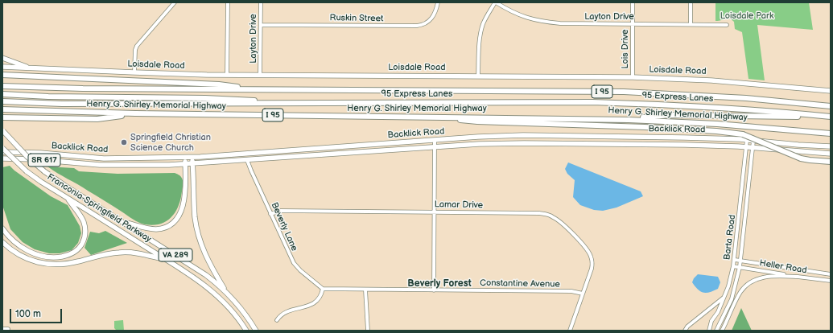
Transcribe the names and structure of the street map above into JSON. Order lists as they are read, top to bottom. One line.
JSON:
{"streets":{"highway":["I 95","95 Express Lanes","Henry G. Shirley Memorial Highway"],"main road":["Loisdale Road","Backlick Road","SR 617","Franconia-Springfield Parkway","VA 289"],"street":["Layton Drive","Ruskin Street","Lois Drive","Lamar Drive","Beverly Lane","Barta Road","Heller Road","Constantine Avenue"]},"crossings":[["Layton Drive","Ruskin Street"],["Layton Drive","Lois Drive"],["Layton Drive","Loisdale Road"],["Lois Drive","Loisdale Road"],["Backlick Road","Beverly Lane"],["Backlick Road","Barta Road"],["Lamar Drive","Beverly Lane"],["Lamar Drive","Constantine Avenue"],["Beverly Lane","Constantine Avenue"],["Barta Road","Heller Road"]],"districts":["Beverly Forest"],"parks":["Loisdale Park"],"places":["Springfield Christian Science Church"],"scale_bar":"100 m"}
